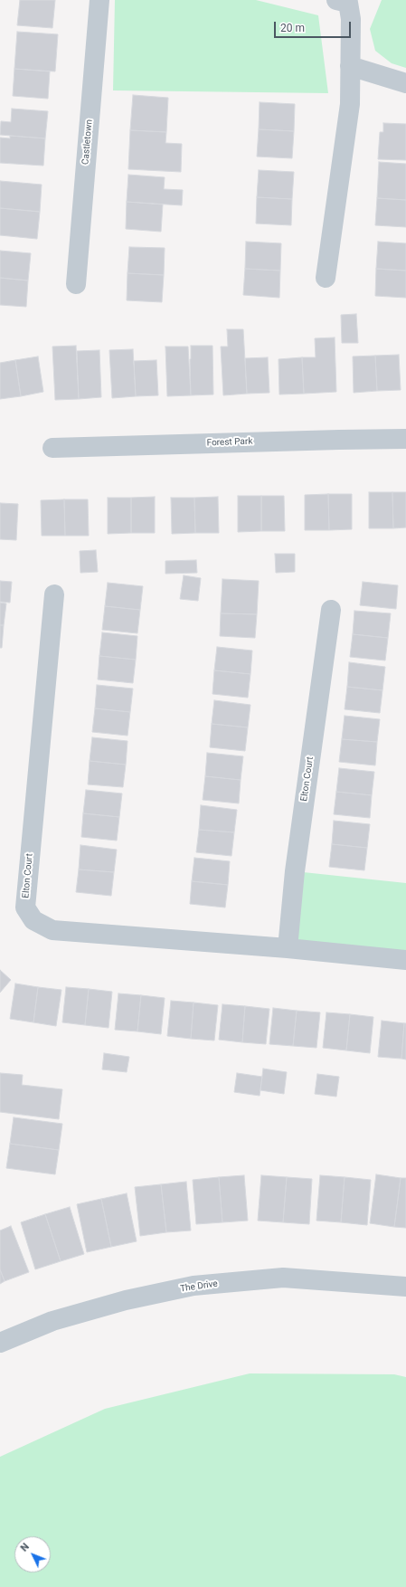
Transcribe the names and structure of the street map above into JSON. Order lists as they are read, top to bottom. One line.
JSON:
{"streets":{"street":["Castletown","Forest Park","Elton Court","The Drive"]},"scale_bar":"20 m","north":"top left"}
